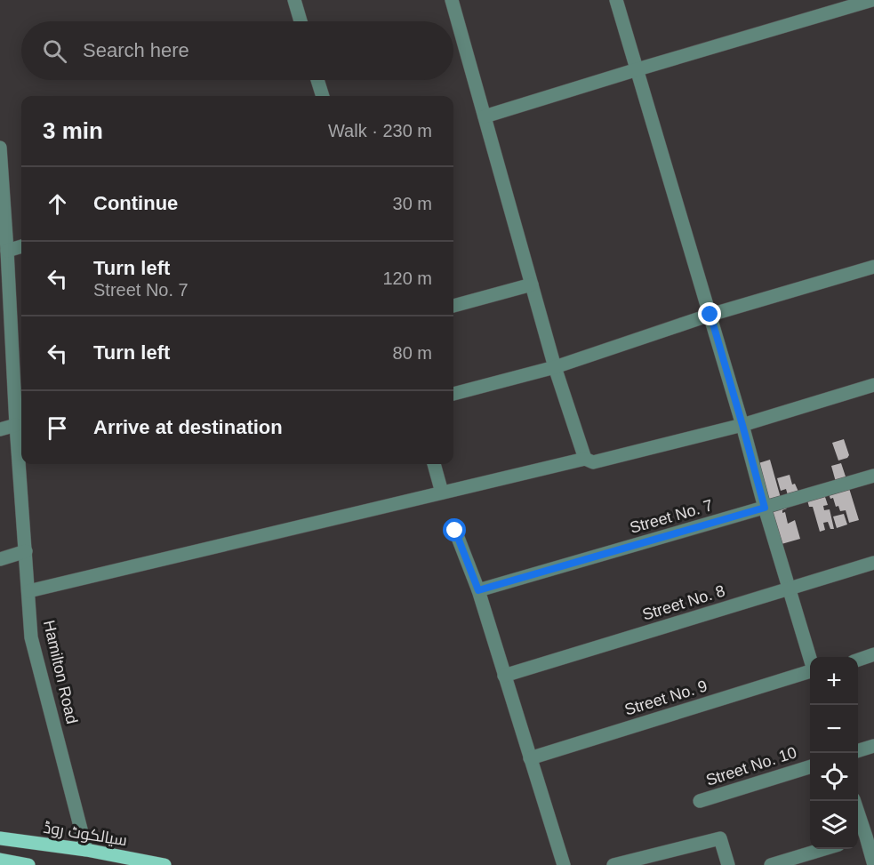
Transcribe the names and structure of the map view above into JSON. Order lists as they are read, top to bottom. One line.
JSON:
{"streets":{"main road":["سیالکوٹ روڈ"],"street":["Street No. 7","Street No. 8","Hamilton Road","Street No. 9","Street No. 10"]},"crossings":[["Hamilton Road","سیالکوٹ روڈ"]],"page":{"search":"Search here","heading":["3 min","Walk · 230 m"],"list":[["Continue","30 m"],["Turn left","Street No. 7","120 m"],["Turn left","80 m"],"Arrive at destination"],"map_buttons":["+","−"]}}
